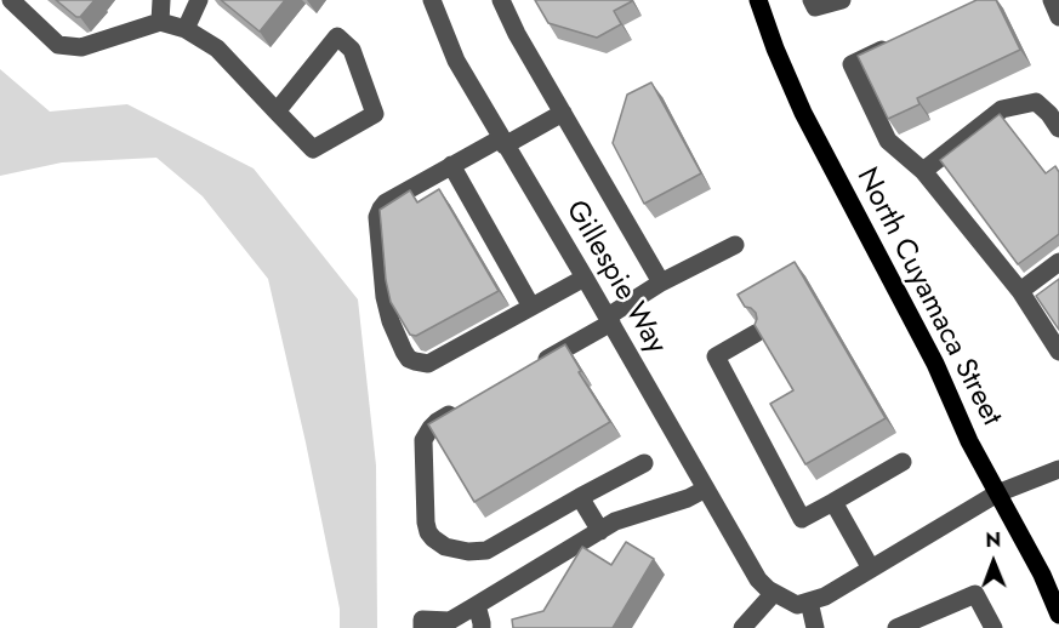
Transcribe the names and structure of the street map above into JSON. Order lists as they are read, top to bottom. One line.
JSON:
{"streets":{"main road":["North Cuyamaca Street"],"street":["Gillespie Way"]},"north":"top"}
